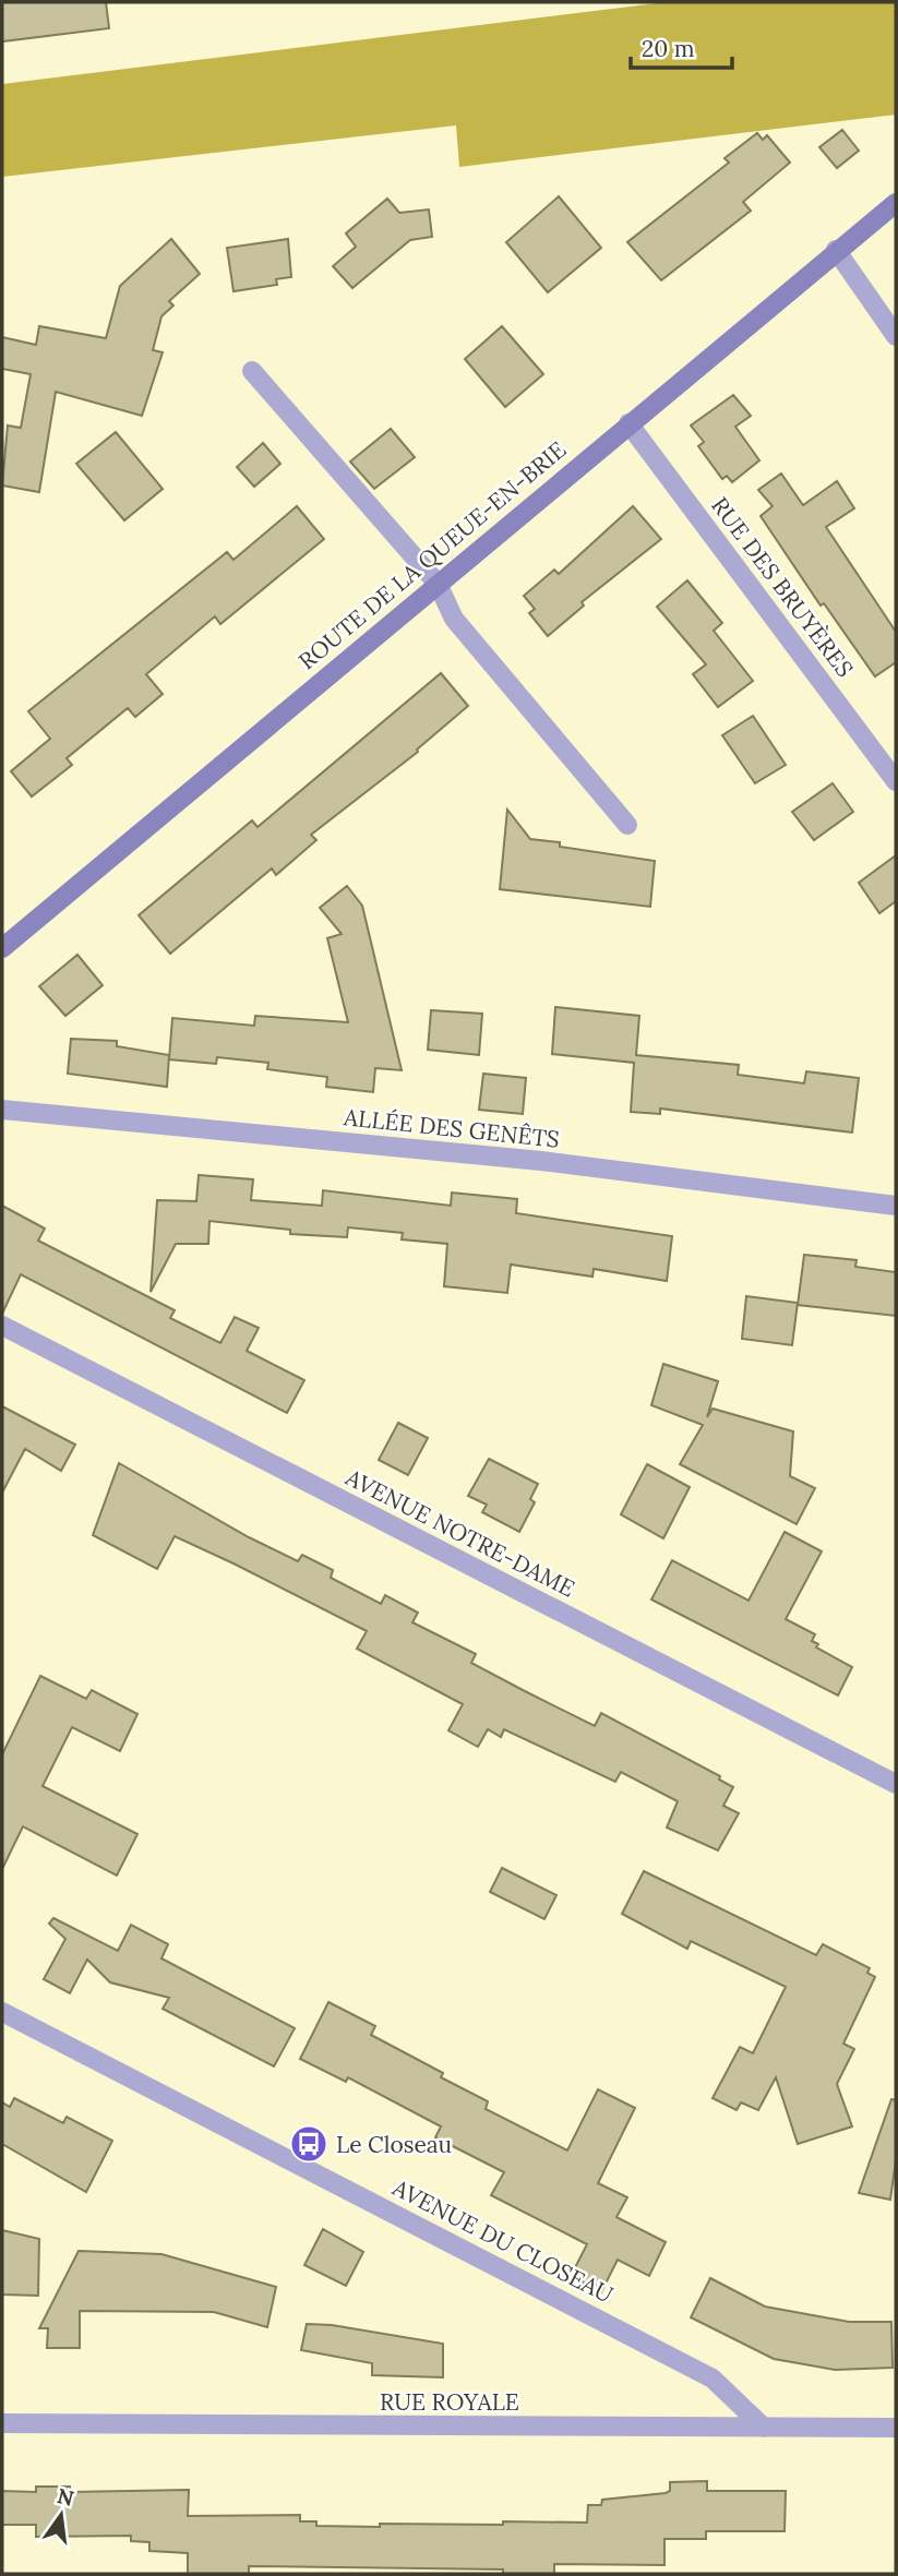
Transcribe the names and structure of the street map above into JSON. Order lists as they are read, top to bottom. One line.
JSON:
{"streets":{"main road":["ROUTE DE LA QUEUE-EN-BRIE"],"street":["RUE DES BRUYÈRES","ALLÉE DES GENÊTS","AVENUE NOTRE-DAME","AVENUE DU CLOSEAU","RUE ROYALE"]},"crossings":[["ROUTE DE LA QUEUE-EN-BRIE","RUE DES BRUYÈRES"],["AVENUE DU CLOSEAU","RUE ROYALE"]],"places":{"bus stop":["Le Closeau"]},"scale_bar":"20 m","north":"top"}
